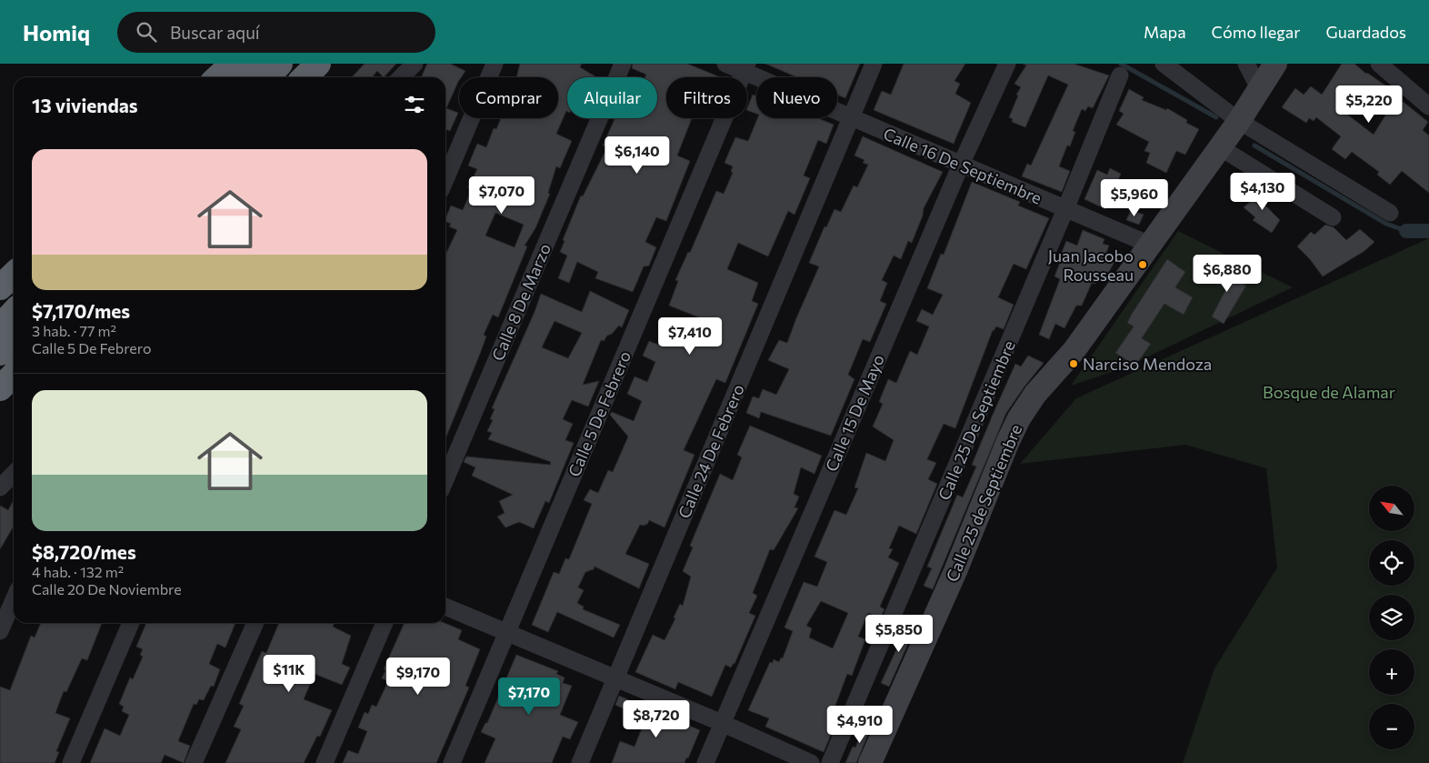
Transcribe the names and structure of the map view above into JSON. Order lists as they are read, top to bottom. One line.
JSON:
{"streets":{"main road":["Calle 25 de Septiembre"],"street":["Calle 16 De Septiembre","Calle 8 De Marzo","Calle 15 De Mayo","Calle 5 De Febrero","Calle 25 De Septiembre","Calle 24 De Febrero"]},"crossings":[["Calle 16 De Septiembre","Calle 15 De Mayo"],["Calle 16 De Septiembre","Calle 5 De Febrero"],["Calle 16 De Septiembre","Calle 25 De Septiembre"],["Calle 16 De Septiembre","Calle 24 De Febrero"],["Calle 16 De Septiembre","Calle 25 de Septiembre"]],"parks":["Bosque de Alamar"],"places":["Juan Jacobo Rousseau","Narciso Mendoza"],"north":"top left","page":{"header":"Homiq","search":"Buscar aquí","nav":["Mapa","Cómo llegar","Guardados"],"chip":["Comprar","Alquilar","Filtros","Nuevo"],"heading":"13 viviendas","price":["$5,220","$6,140","$4,130","$7,070","$5,960","$6,880","$7,410","$5,850","$11K","$9,170","$7,170","$8,720","$4,910"],"list":[{"name":"$7,170/mes","note":"3 hab. · 77 m² · Calle 5 De Febrero"},{"name":"$8,720/mes","note":"4 hab. · 132 m² · Calle 20 De Noviembre"}],"map_buttons":["+","−"]}}
